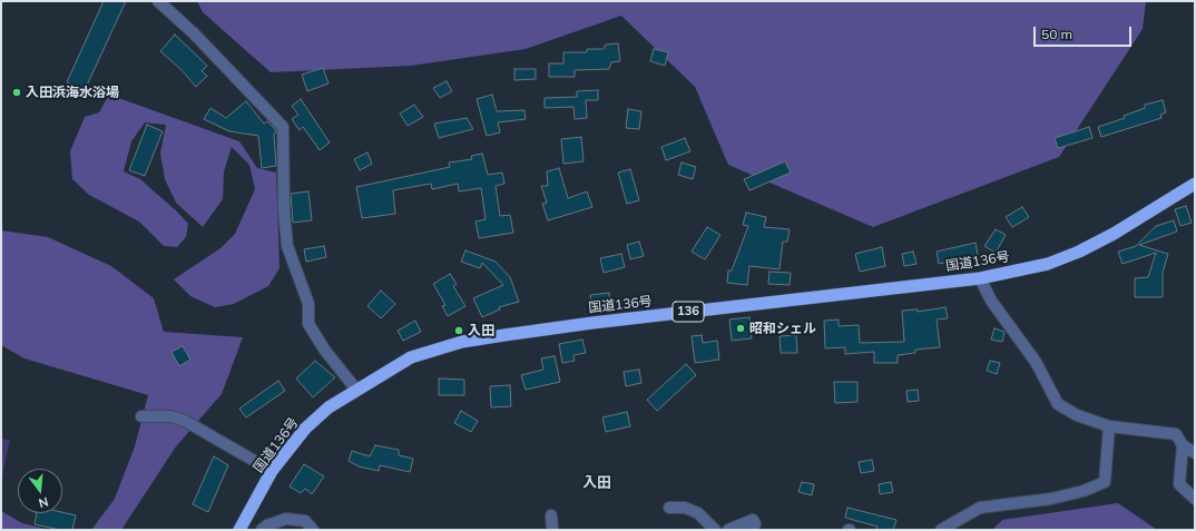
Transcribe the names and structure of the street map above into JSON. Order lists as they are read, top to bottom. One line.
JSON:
{"streets":{"highway":["国道136号","136"]},"districts":["入田"],"places":["入田浜海水浴場","昭和シェル","入田"],"scale_bar":"50 m","north":"bottom"}
